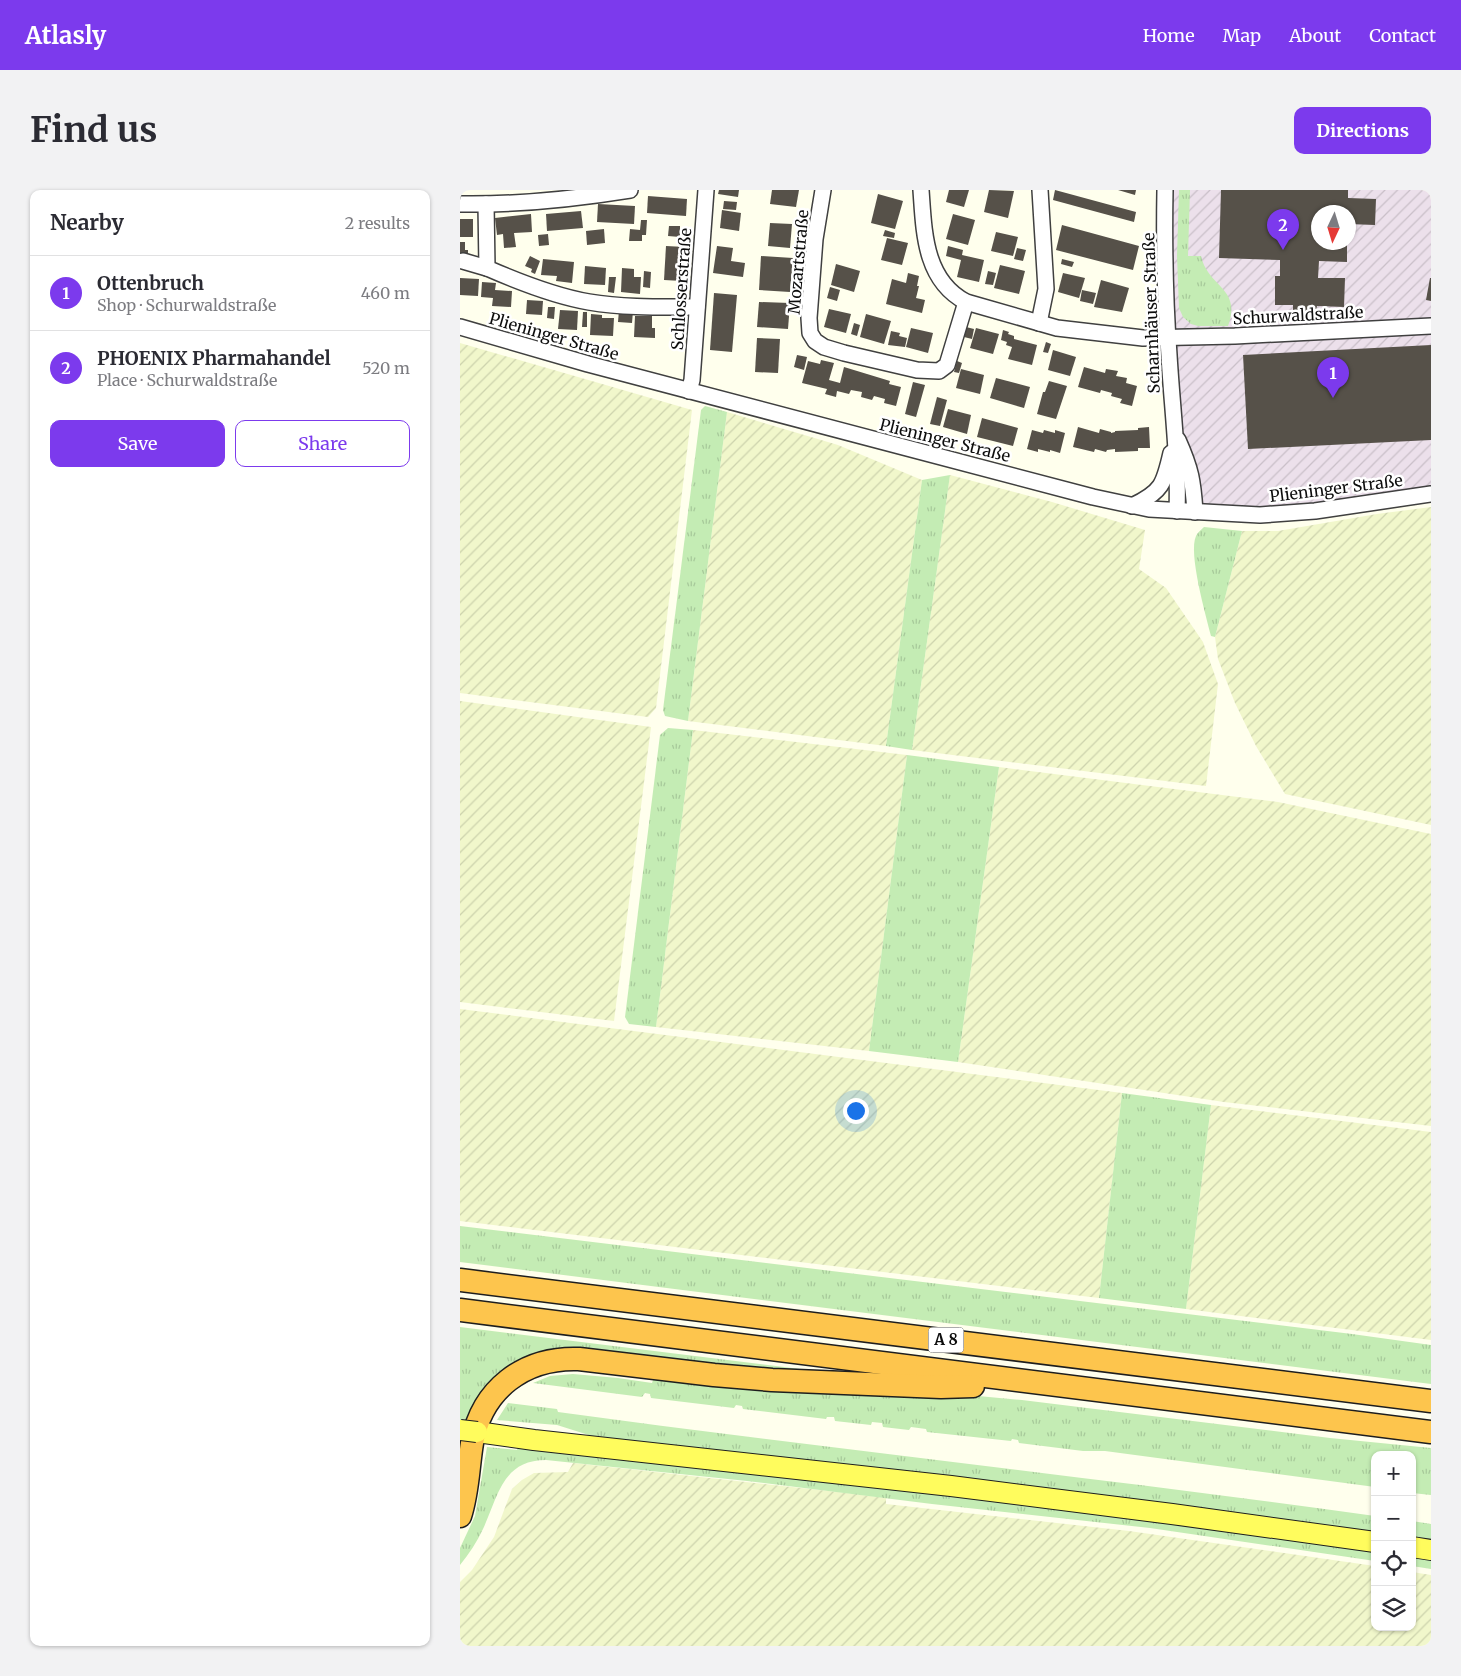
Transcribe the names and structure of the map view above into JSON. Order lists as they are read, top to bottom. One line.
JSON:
{"streets":{"highway":["A 8"],"street":["Mozartstraße","Schlosserstraße","Scharnhäuser Straße","Schurwaldstraße","Plieninger Straße"]},"crossings":[["Mozartstraße","Schurwaldstraße"],["Schlosserstraße","Plieninger Straße"],["Scharnhäuser Straße","Schurwaldstraße"],["Scharnhäuser Straße","Plieninger Straße"]],"north":"bottom","page":{"header":"Atlasly","nav":["Home","Map","About","Contact"],"buttons":["Directions",["Save","Share"]],"title":"Find us","heading":["Nearby","2 results"],"pins":["2","1"],"list":[{"mark":"1","name":"Ottenbruch","note":"Shop · Schurwaldstraße","value":"460 m"},{"mark":"2","name":"PHOENIX Pharmahandel","note":"Place · Schurwaldstraße","value":"520 m"}],"map_buttons":["+","−"]}}
